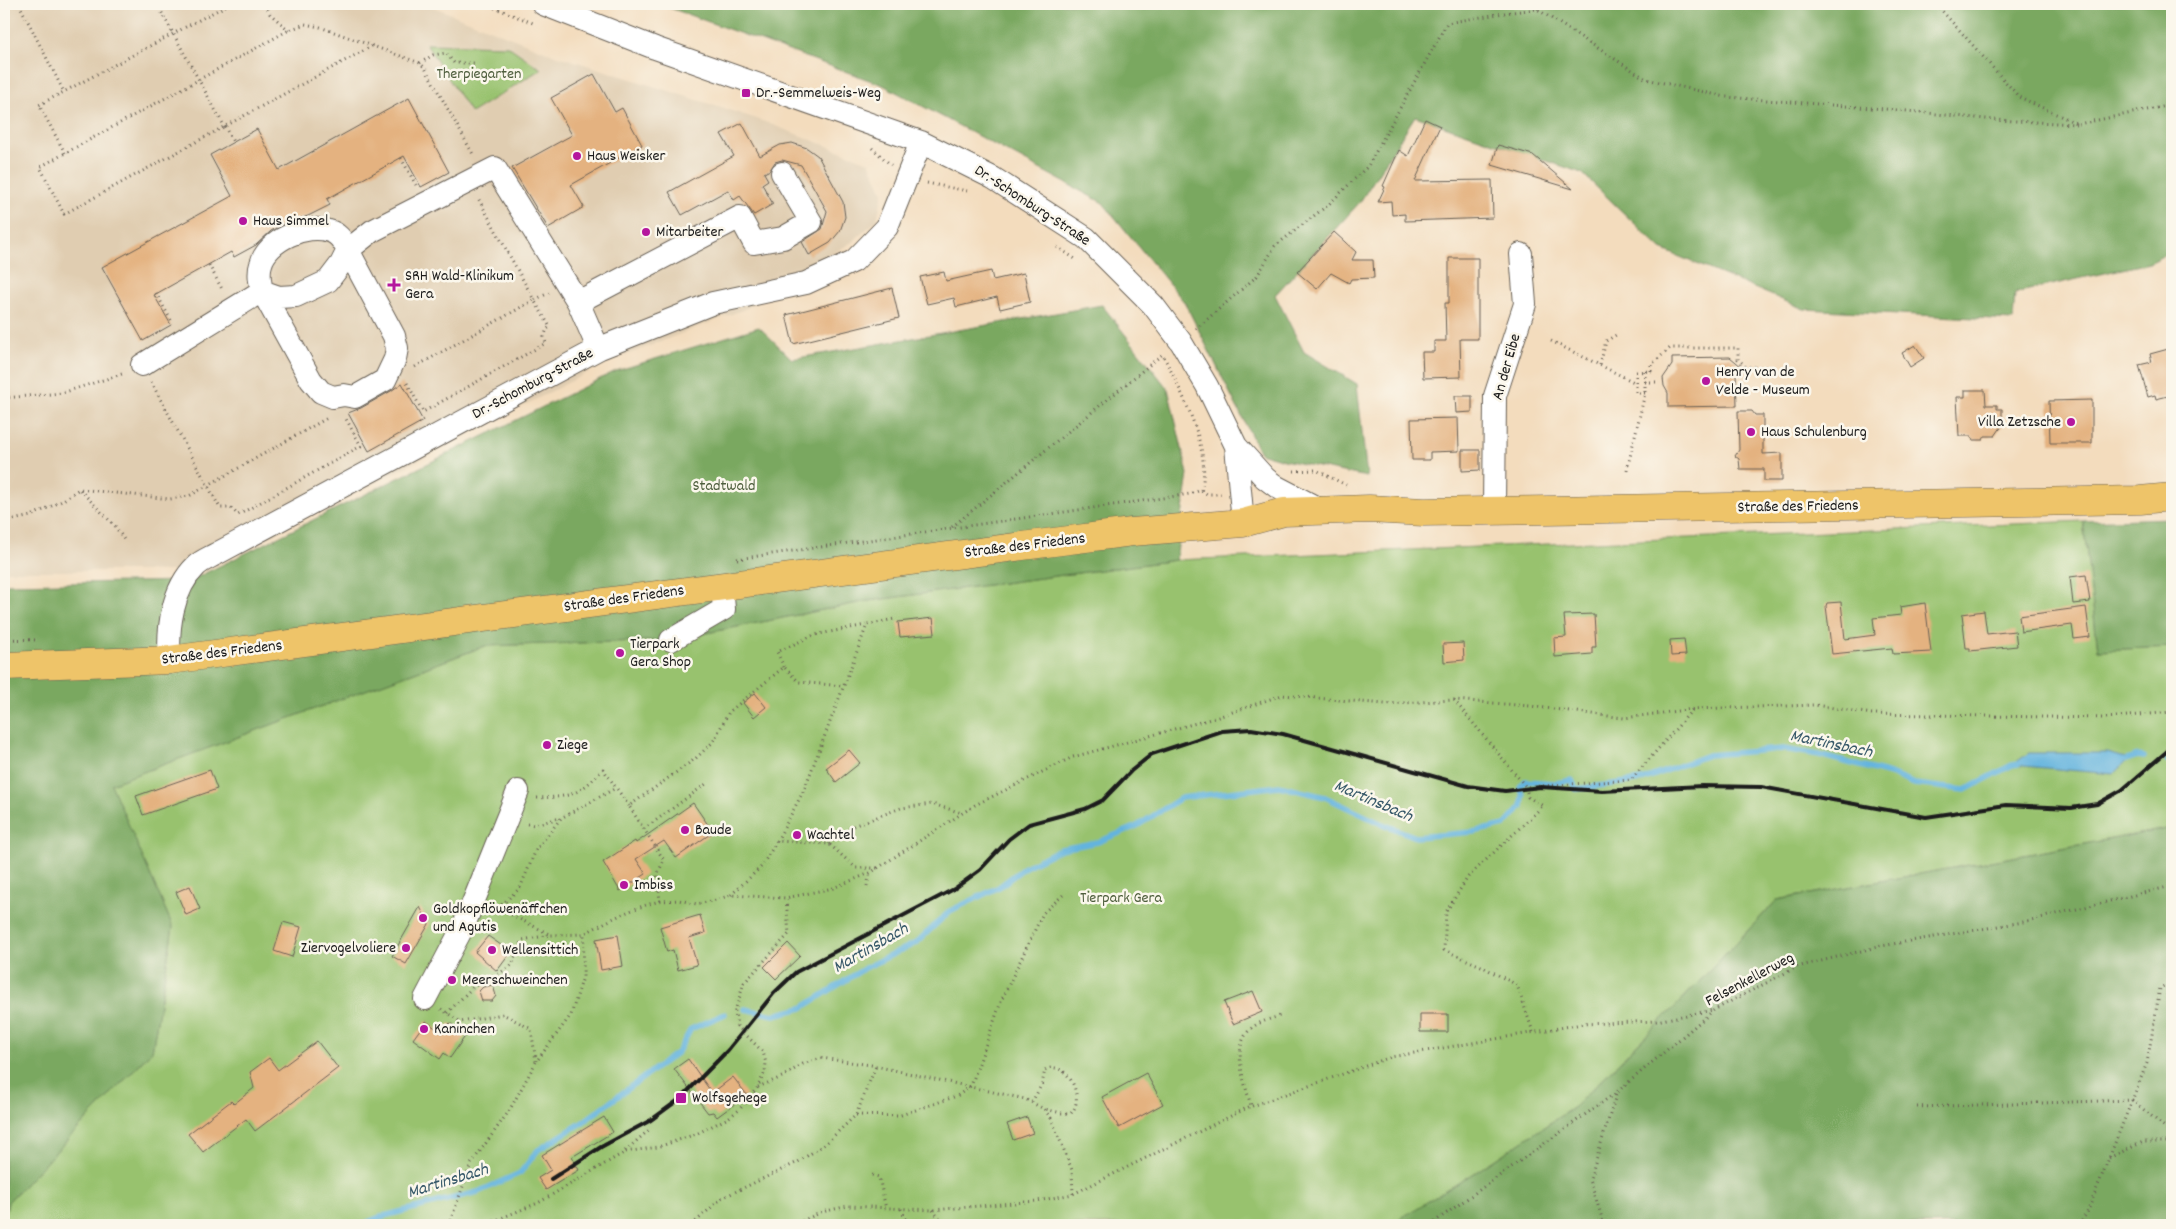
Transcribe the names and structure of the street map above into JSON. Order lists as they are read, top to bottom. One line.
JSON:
{"streets":{"main road":["Straße des Friedens"],"street":["Dr.-Schomburg-Straße","An der Eibe"],"path":["Felsenkellerweg"]},"crossings":[["Dr.-Schomburg-Straße","Straße des Friedens"],["An der Eibe","Straße des Friedens"]],"water":["Martinsbach"],"parks":["Therpiegarten","Stadtwald","Tierpark Gera"],"places":{"transit":["Dr.-Semmelweis-Weg","Wolfsgehege"],"other":["Haus Weisker","Haus Simmel","Mitarbeiter","Henry van de Velde - Museum","Villa Zetzsche","Haus Schulenburg","Tierpark Gera Shop","Ziege","Baude","Wachtel","Imbiss","Goldkopflöwenäffchen und Agutis","Ziervogelvoliere","Wellensittich","Meerschweinchen","Kaninchen"],"health":["SRH Wald-Klinikum Gera"]}}
